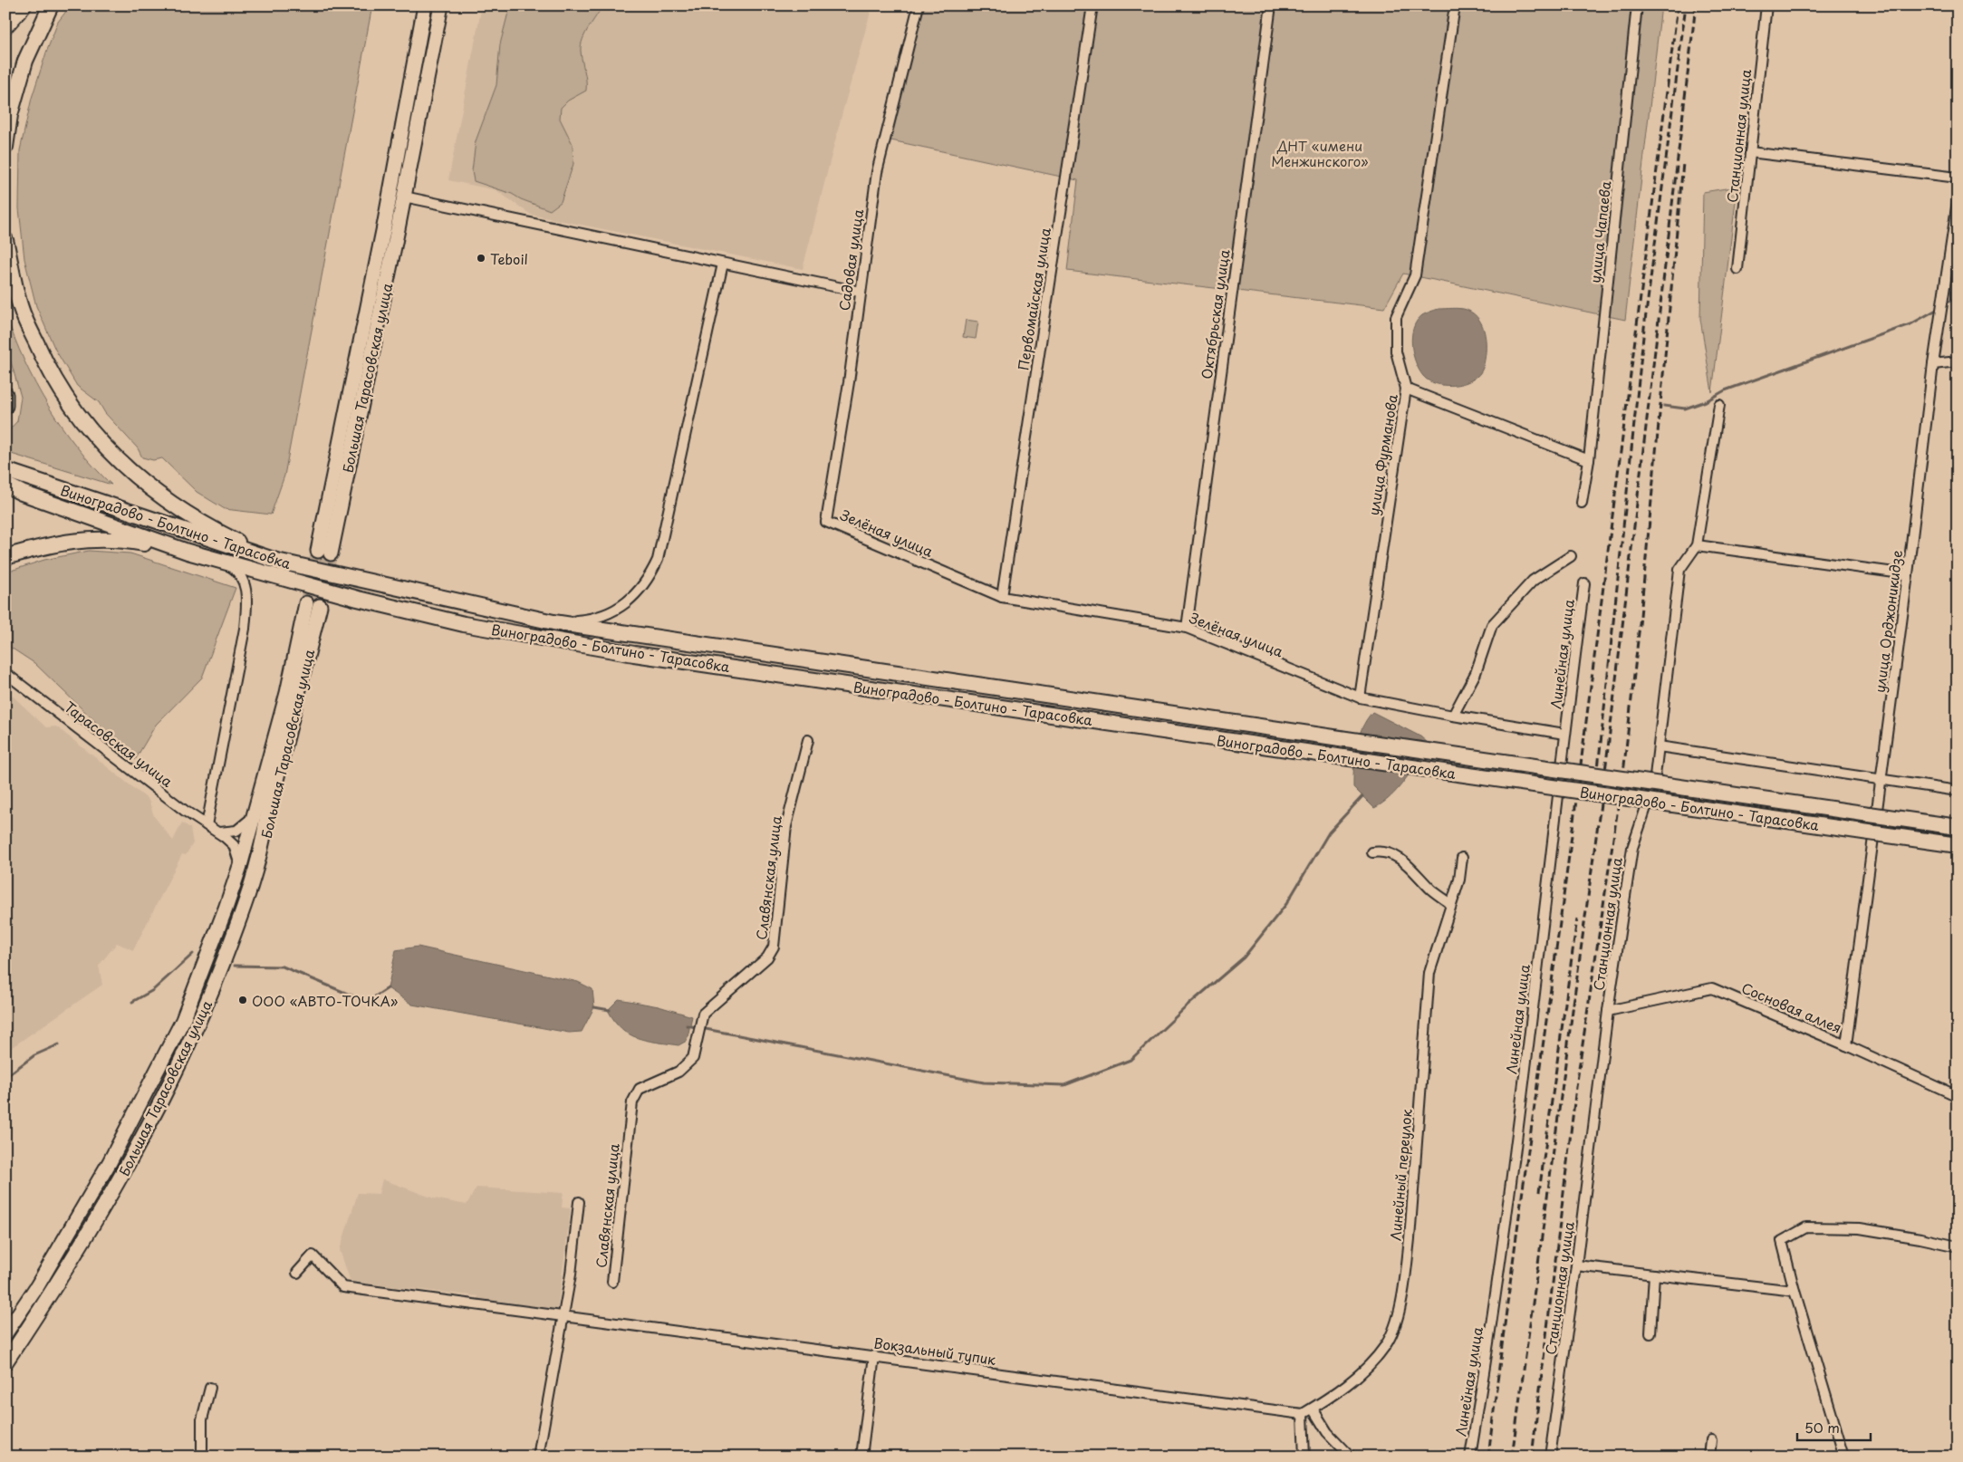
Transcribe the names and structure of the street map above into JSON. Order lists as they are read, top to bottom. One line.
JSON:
{"streets":{"main road":["Виноградово - Болтино - Тарасовка"],"street":["Станционная улица","улица Чапаева","Садовая улица","Первомайская улица","Октябрьская улица","Большая Тарасовская улица","улица Фурманова","Зелёная улица","улица Орджоникидзе","Линейная улица","Тарасовская улица","Славянская улица","Сосновая аллея","Линейный переулок","Вокзальный тупик"]},"crossings":[["Станционная улица","Сосновая аллея"],["Садовая улица","Зелёная улица"],["Первомайская улица","Зелёная улица"],["Октябрьская улица","Зелёная улица"],["Большая Тарасовская улица","Тарасовская улица"],["улица Фурманова","Зелёная улица"],["Зелёная улица","Линейная улица"],["улица Орджоникидзе","Сосновая аллея"],["Линейный переулок","Вокзальный тупик"]],"parks":["ДНТ «имени Менжинского»"],"places":["Teboil","ООО «АВТО-ТОЧКА»"],"scale_bar":"50 m"}
